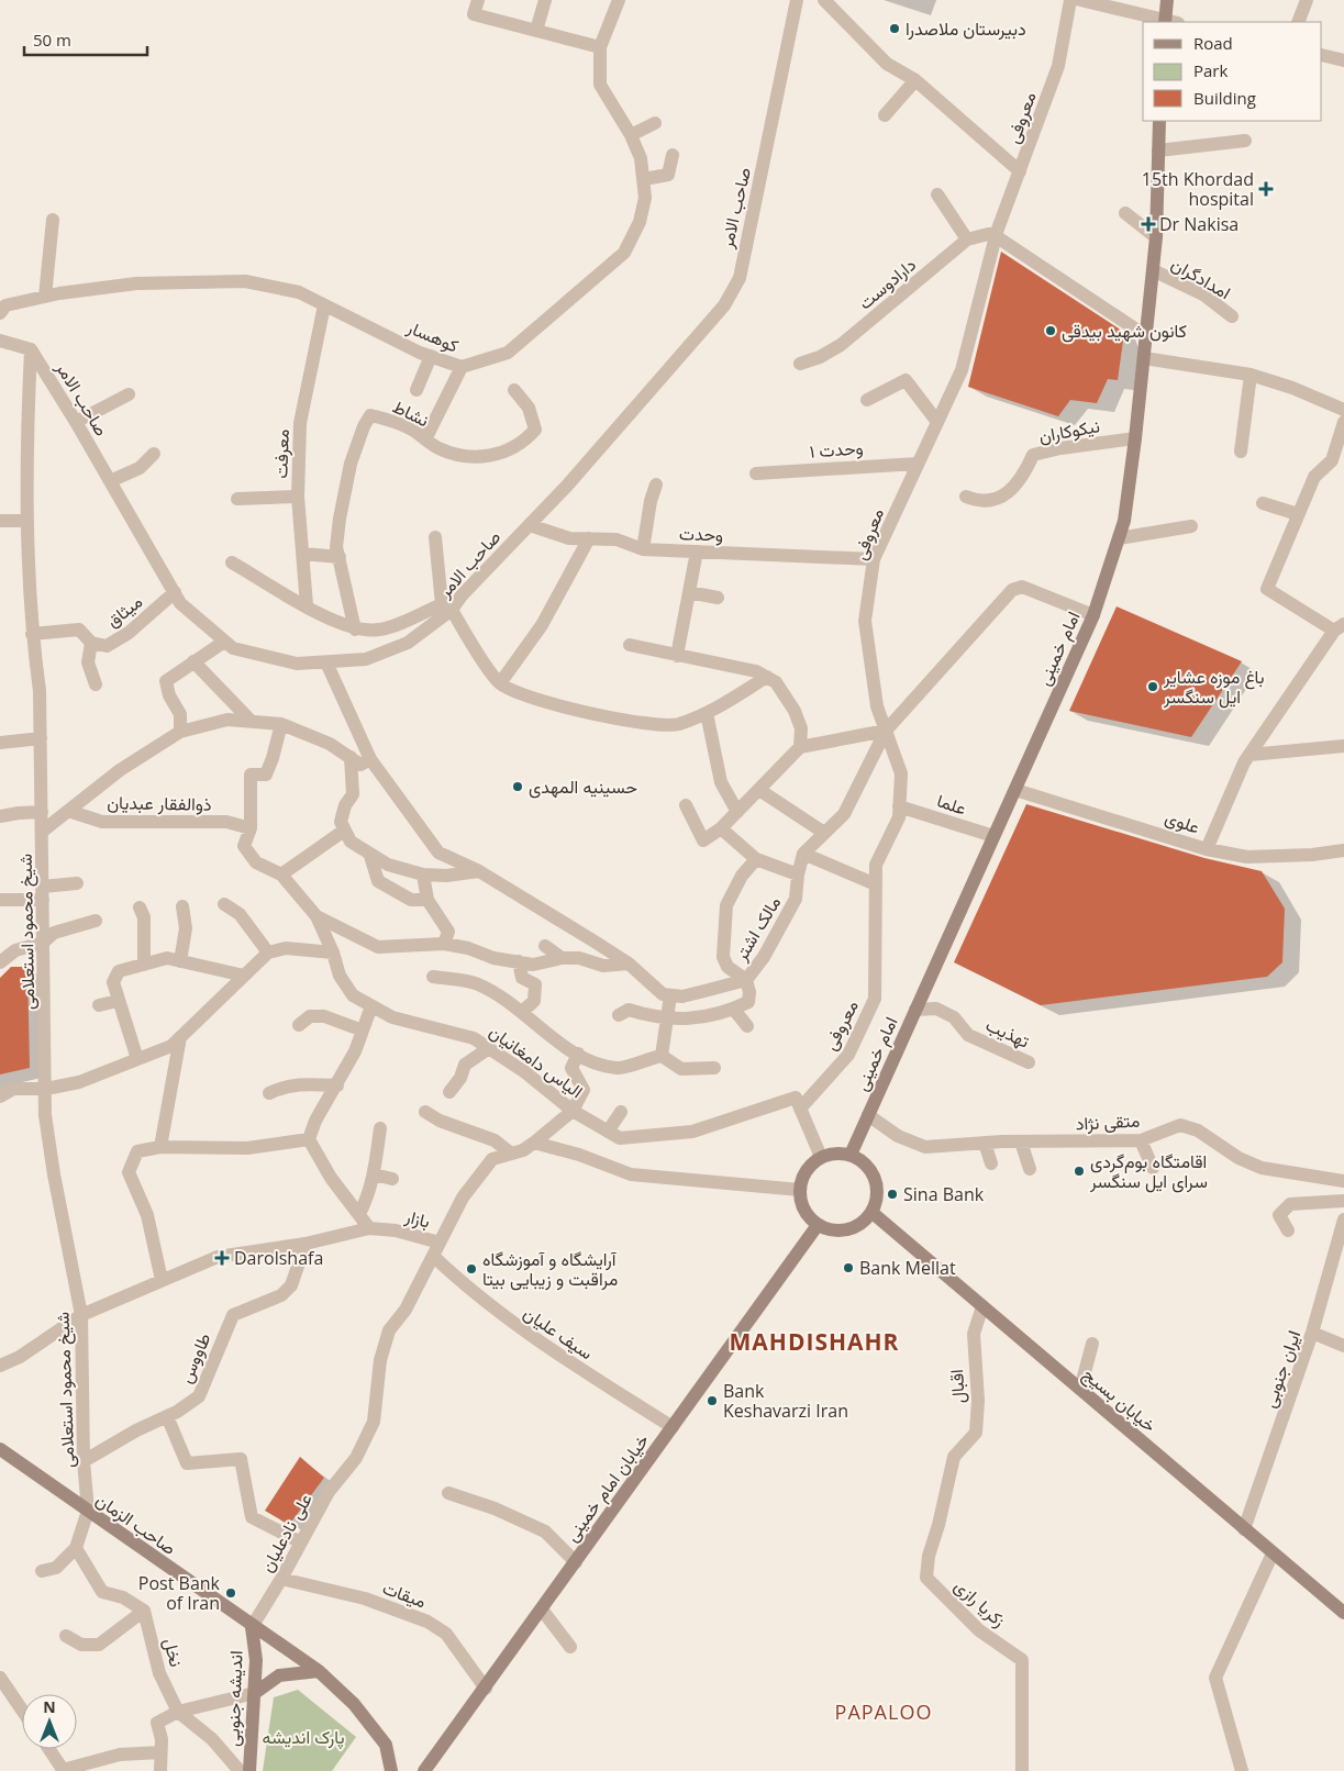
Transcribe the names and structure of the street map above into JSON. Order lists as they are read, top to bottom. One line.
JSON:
{"streets":{"street":["معروفی","صاحب الامر","امدادگران","دارادوست","کوهسار","نشاط","نیکوکاران","وحدت ۱","معرفت","وحدت","میثاق","امام خمینی","ذوالفقار عبدیان","علما","علوی","مالک اشتر","شیخ محمود استعلامی","تهذیب","الیاس دامغانیان","متقی نژاد","بازار","سیف علیان","طاووس","ایران جنوبی","اقبال","خیابان بسیج","خیابان امام خمینی","صاحب الزمان","علی نادعلیان","میقات","زکریا رازی","نخل","اندیشه جنوبی"]},"crossings":[["معروفی","دارادوست"],["معروفی","وحدت ۱"],["معروفی","وحدت"],["معروفی","علما"],["معروفی","الیاس دامغانیان"],["صاحب الامر","وحدت"],["صاحب الامر","میثاق"],["صاحب الامر","شیخ محمود استعلامی"],["امدادگران","امام خمینی"],["کوهسار","معرفت"],["نیکوکاران","امام خمینی"],["میثاق","شیخ محمود استعلامی"],["امام خمینی","علما"],["امام خمینی","علوی"],["امام خمینی","تهذیب"],["امام خمینی","متقی نژاد"],["امام خمینی","خیابان بسیج"],["امام خمینی","خیابان امام خمینی"],["ذوالفقار عبدیان","الیاس دامغانیان"],["شیخ محمود استعلامی","بازار"],["شیخ محمود استعلامی","طاووس"],["شیخ محمود استعلامی","صاحب الزمان"],["الیاس دامغانیان","بازار"],["بازار","سیف علیان"],["بازار","طاووس"],["بازار","علی نادعلیان"],["سیف علیان","خیابان امام خمینی"],["سیف علیان","علی نادعلیان"],["ایران جنوبی","خیابان بسیج"],["اقبال","خیابان بسیج"],["اقبال","زکریا رازی"],["خیابان بسیج","خیابان امام خمینی"],["خیابان امام خمینی","میقات"],["صاحب الزمان","علی نادعلیان"],["صاحب الزمان","اندیشه جنوبی"],["علی نادعلیان","میقات"],["علی نادعلیان","اندیشه جنوبی"]],"districts":["MAHDISHAHR","PAPALOO"],"parks":["پارک اندیشه"],"places":{"other":["دبیرستان ملاصدرا","کانون شهید بیدقی","باغ موزه عشایر ایل سنگسر","حسینیه المهدی","اقامتگاه بوم‌گردی سرای ایل سنگسر","Sina Bank","Bank Mellat","آرایشگاه و آموزشگاه مراقبت و زیبایی بیتا","Bank Keshavarzi Iran","Post Bank of Iran"],"health":["15th Khordad hospital","Dr Nakisa","Darolshafa"]},"legend":["Road","Park","Building"],"scale_bar":"50 m","north":"top"}
